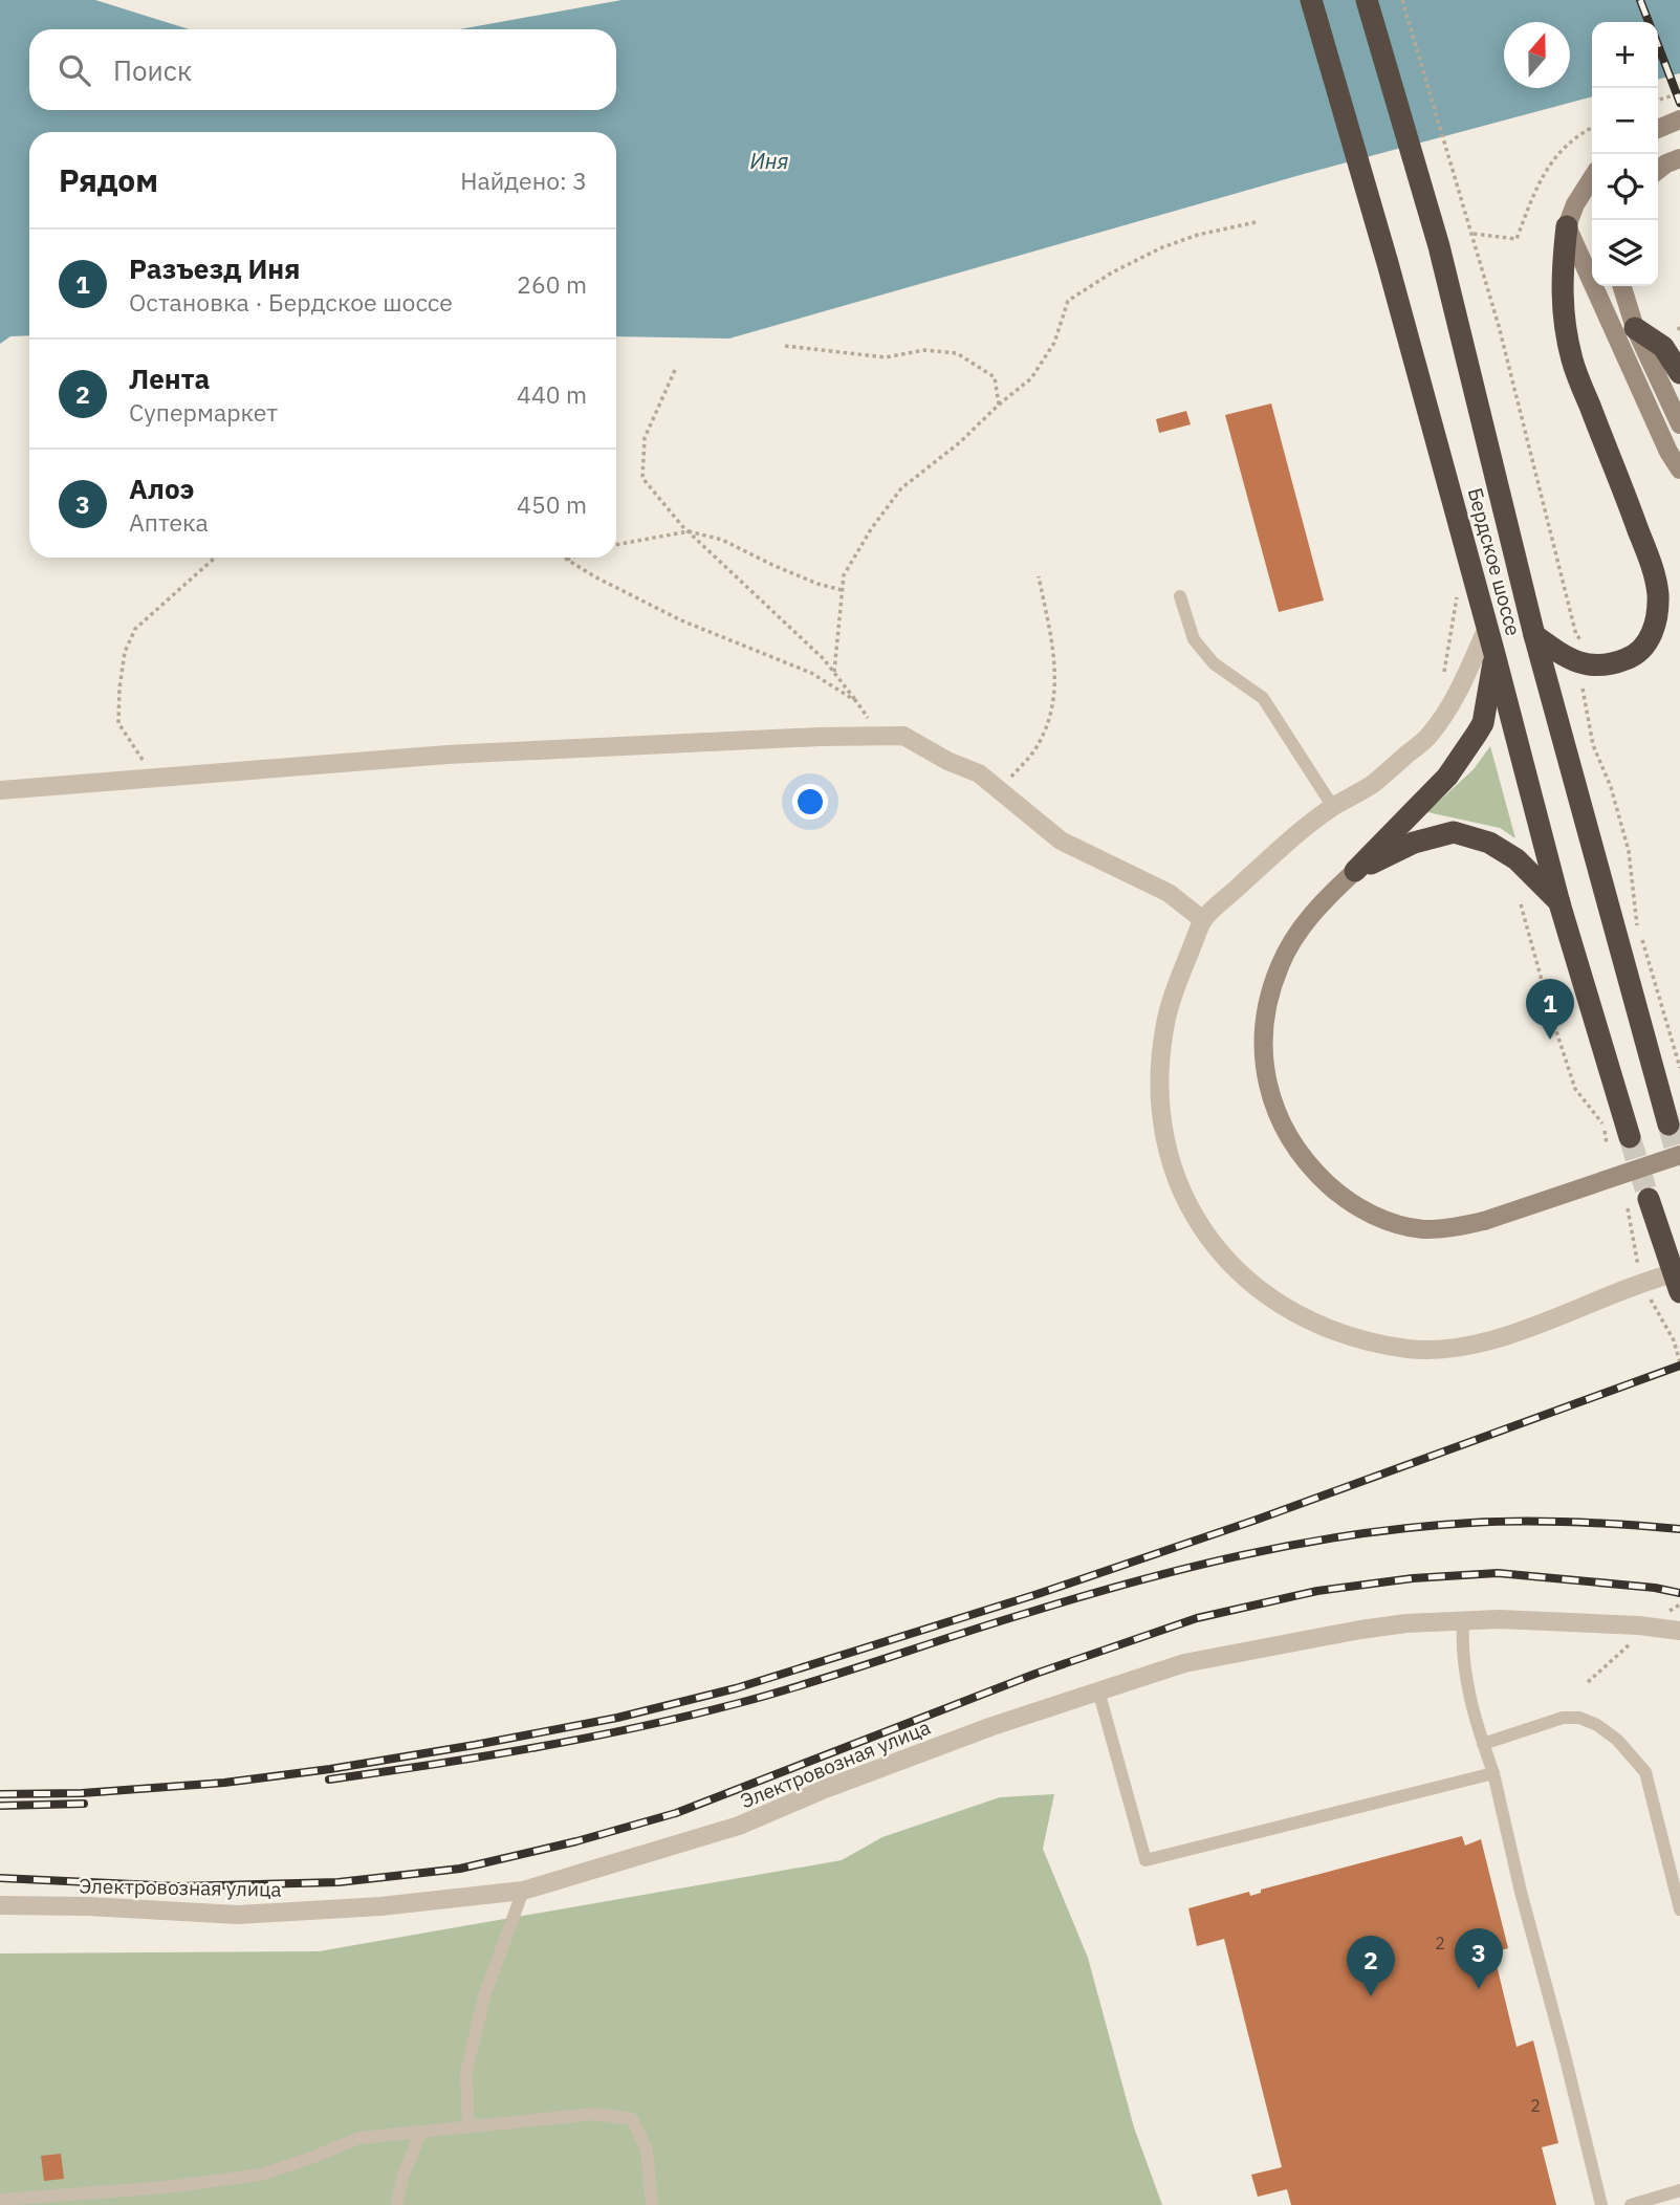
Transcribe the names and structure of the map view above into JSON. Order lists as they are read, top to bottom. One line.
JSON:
{"streets":{"highway":["Бердское шоссе"],"street":["Электровозная улица"]},"water":["Иня"],"house_numbers":["2","2"],"north":"top","page":{"map_buttons":["+","−"],"search":"Поиск","heading":["Рядом","Найдено: 3"],"list":[{"mark":"1","name":"Разъезд Иня","note":"Остановка · Бердское шоссе","value":"260 m"},{"mark":"2","name":"Лента","note":"Супермаркет","value":"440 m"},{"mark":"3","name":"Алоэ","note":"Аптека","value":"450 m"}],"pins":["1","3","2"]}}
